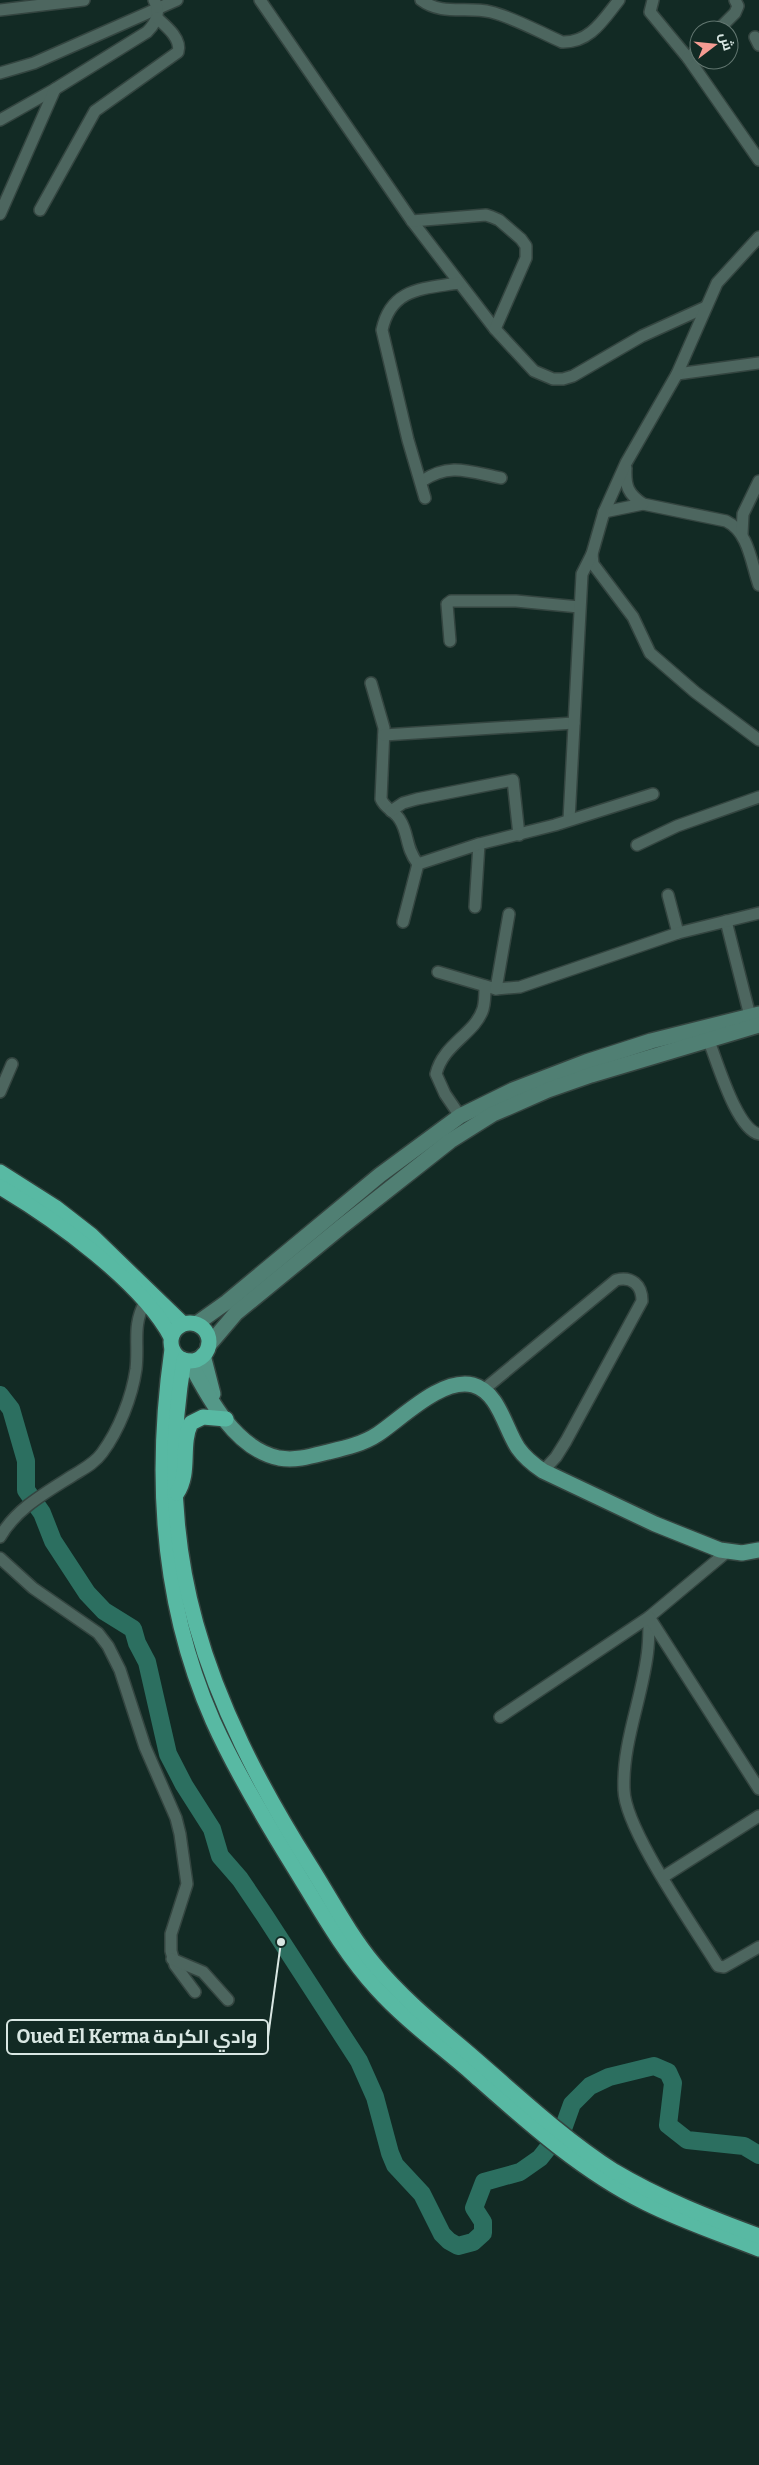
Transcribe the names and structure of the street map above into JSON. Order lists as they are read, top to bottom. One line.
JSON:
{"places":["Oued El Kerma وادي الكرمة"],"north":"right"}
